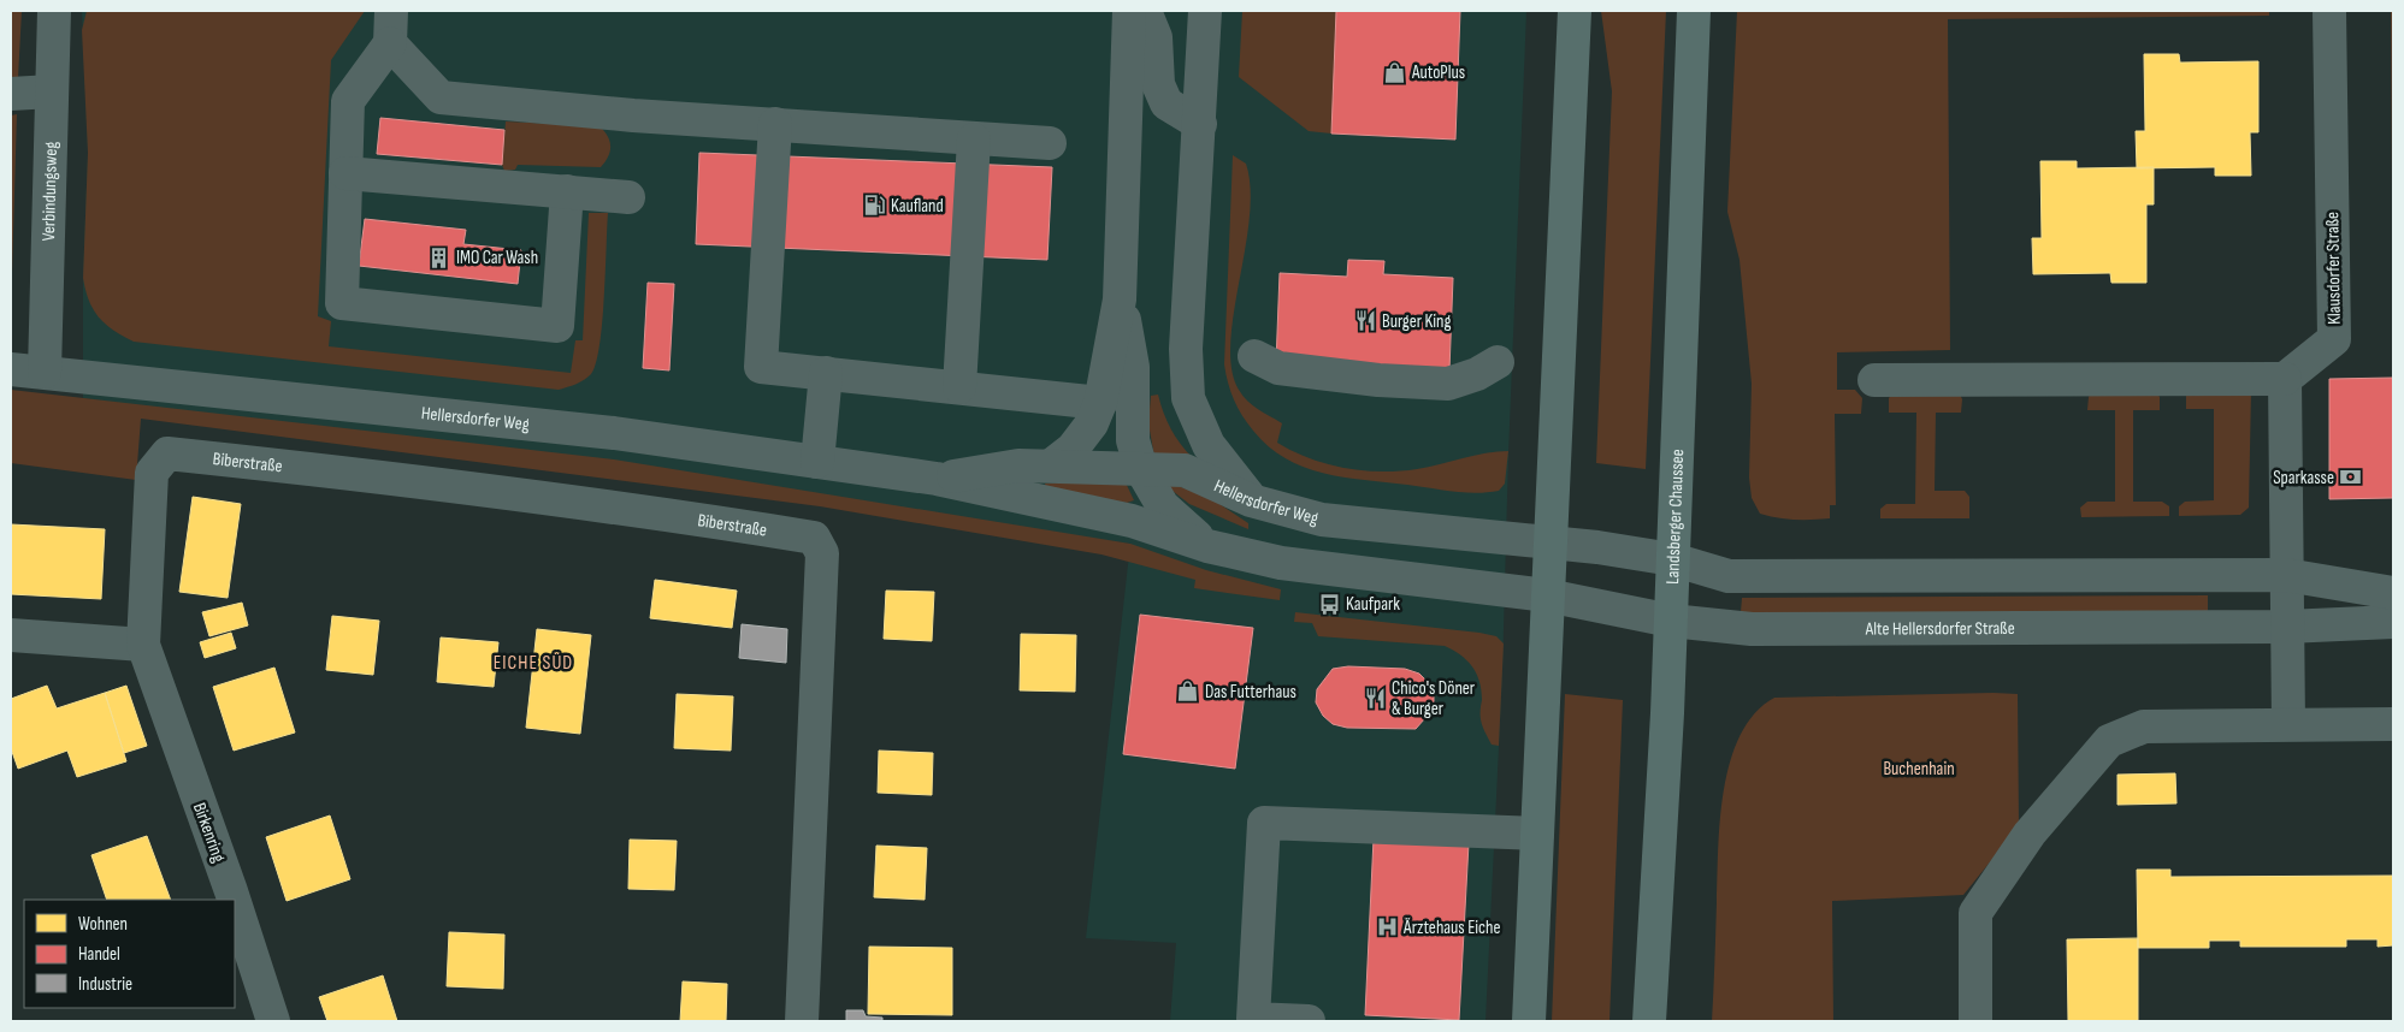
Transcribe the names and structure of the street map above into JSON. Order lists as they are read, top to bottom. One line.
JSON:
{"streets":{"main road":["Landsberger Chaussee"],"street":["Verbindungsweg","Klausdorfer Straße","Hellersdorfer Weg","Biberstraße","Alte Hellersdorfer Straße","Birkenring"]},"crossings":[["Verbindungsweg","Hellersdorfer Weg"],["Hellersdorfer Weg","Landsberger Chaussee"],["Hellersdorfer Weg","Alte Hellersdorfer Straße"],["Biberstraße","Birkenring"],["Landsberger Chaussee","Alte Hellersdorfer Straße"]],"districts":["EICHE SÜD"],"parks":["Buchenhain"],"places":{"shop":["AutoPlus","Das Futterhaus"],"fuel station":["Kaufland"],"building":["IMO Car Wash"],"restaurant":["Burger King","Chico's Döner & Burger"],"bank":["Sparkasse"],"bus stop":["Kaufpark"],"hospital":["Ärztehaus Eiche"]},"legend":["Wohnen","Handel","Industrie"]}
